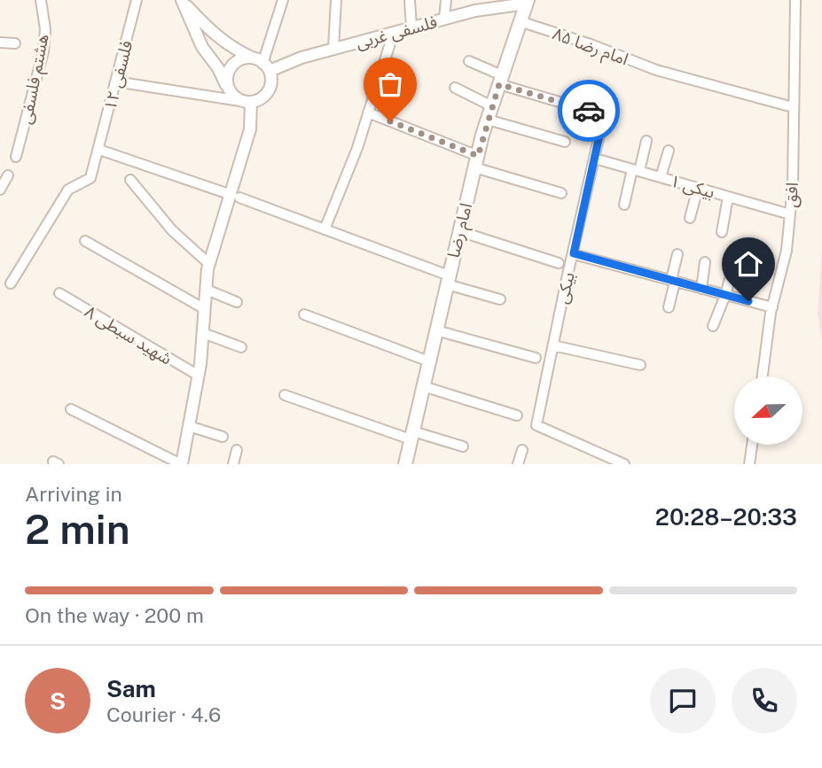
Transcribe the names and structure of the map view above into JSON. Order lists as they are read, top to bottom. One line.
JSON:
{"streets":{"main road":["امام رضا"],"street":["فلسفی غربی","امام رضا ۸۵","۱۲ فلسفی","هشتم فلسفی","۱ بیکی","افق","بیکی","۸ شهید سبطی"]},"crossings":[["فلسفی غربی","امام رضا"],["امام رضا ۸۵","افق"],["امام رضا ۸۵","امام رضا"],["۱ بیکی","افق"],["۱ بیکی","بیکی"],["امام رضا","بیکی"]],"north":"left","page":{"heading":["2 min","Arriving in","20:28–20:33"],"panel":["Sam","Courier · 4.6"],"bar":"On the way · 200 m","round":"S"}}
